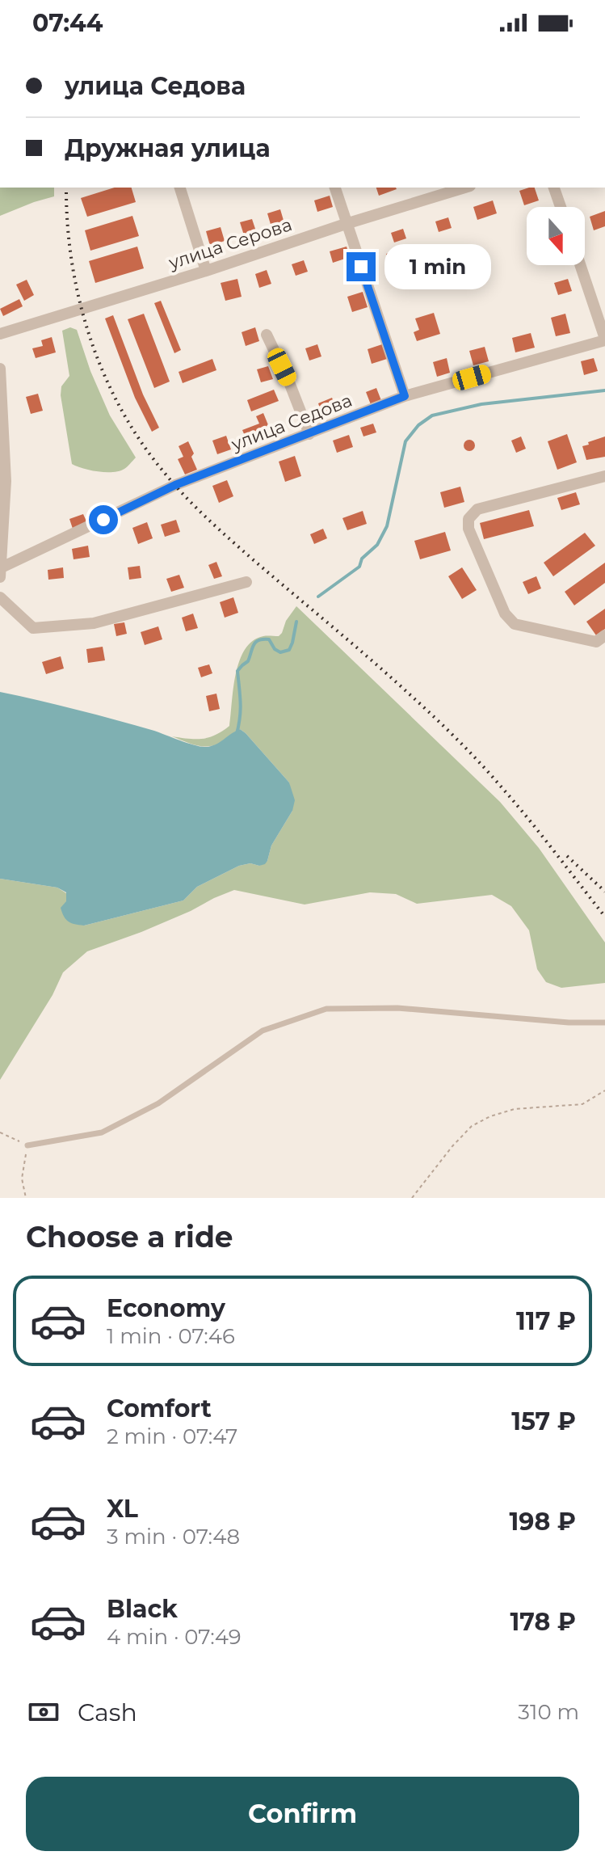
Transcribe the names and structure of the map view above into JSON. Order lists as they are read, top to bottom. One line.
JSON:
{"streets":{"street":["улица Серова","улица Седова"]},"north":"bottom","page":{"status":"07:44","banner":["улица Седова","Дружная улица"],"bubble":"1 min","heading":"Choose a ride","list":[{"name":"Economy","note":"1 min · 07:46","value":"117 ₽"},{"name":"Comfort","note":"2 min · 07:47","value":"157 ₽"},{"name":"XL","note":"3 min · 07:48","value":"198 ₽"},{"name":"Black","note":"4 min · 07:49","value":"178 ₽"}],"pay":["Cash","310 m"],"buttons":"Confirm"}}
